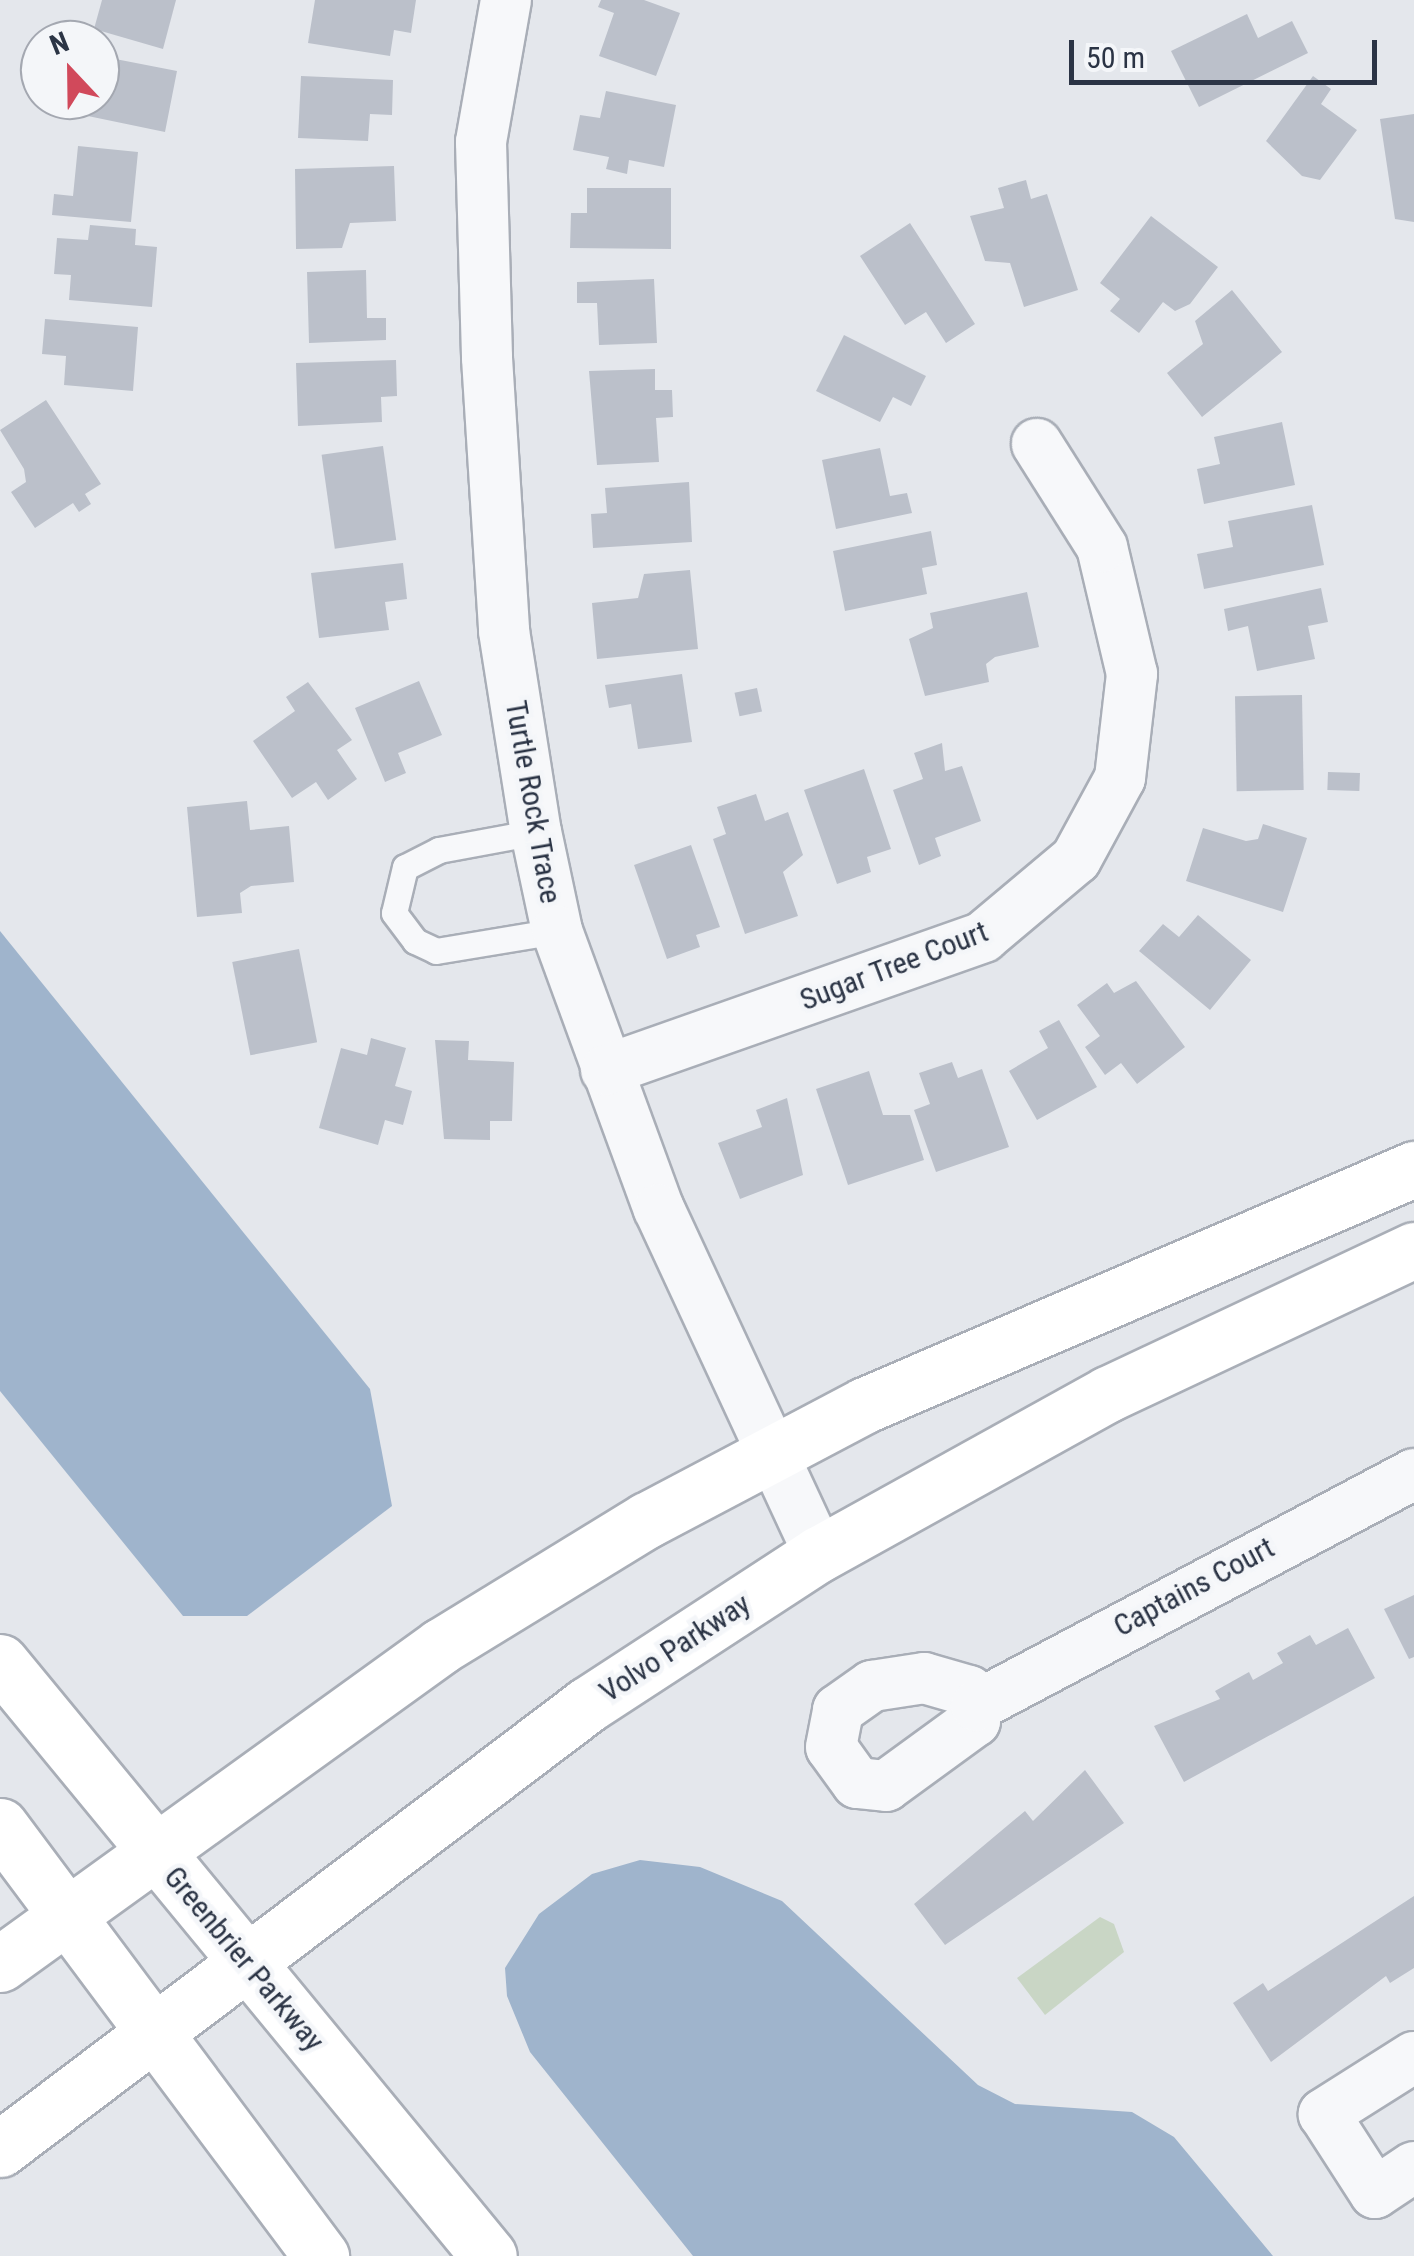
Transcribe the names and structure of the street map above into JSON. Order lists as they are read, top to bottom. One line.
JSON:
{"streets":{"main road":["Volvo Parkway","Greenbrier Parkway"],"street":["Turtle Rock Trace","Sugar Tree Court","Captains Court"]},"crossings":[["Turtle Rock Trace","Sugar Tree Court"],["Turtle Rock Trace","Volvo Parkway"],["Volvo Parkway","Greenbrier Parkway"]],"scale_bar":"50 m","north":"top"}
